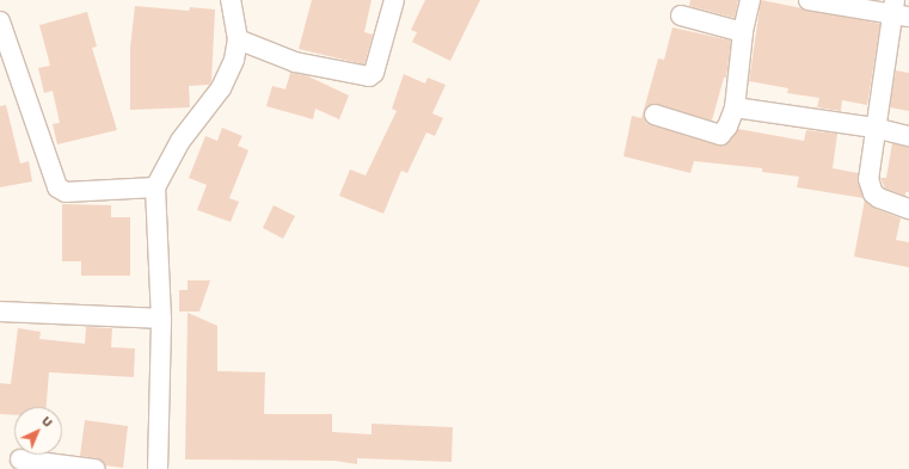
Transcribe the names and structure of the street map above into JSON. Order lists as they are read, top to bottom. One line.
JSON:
{"north":"top right"}
